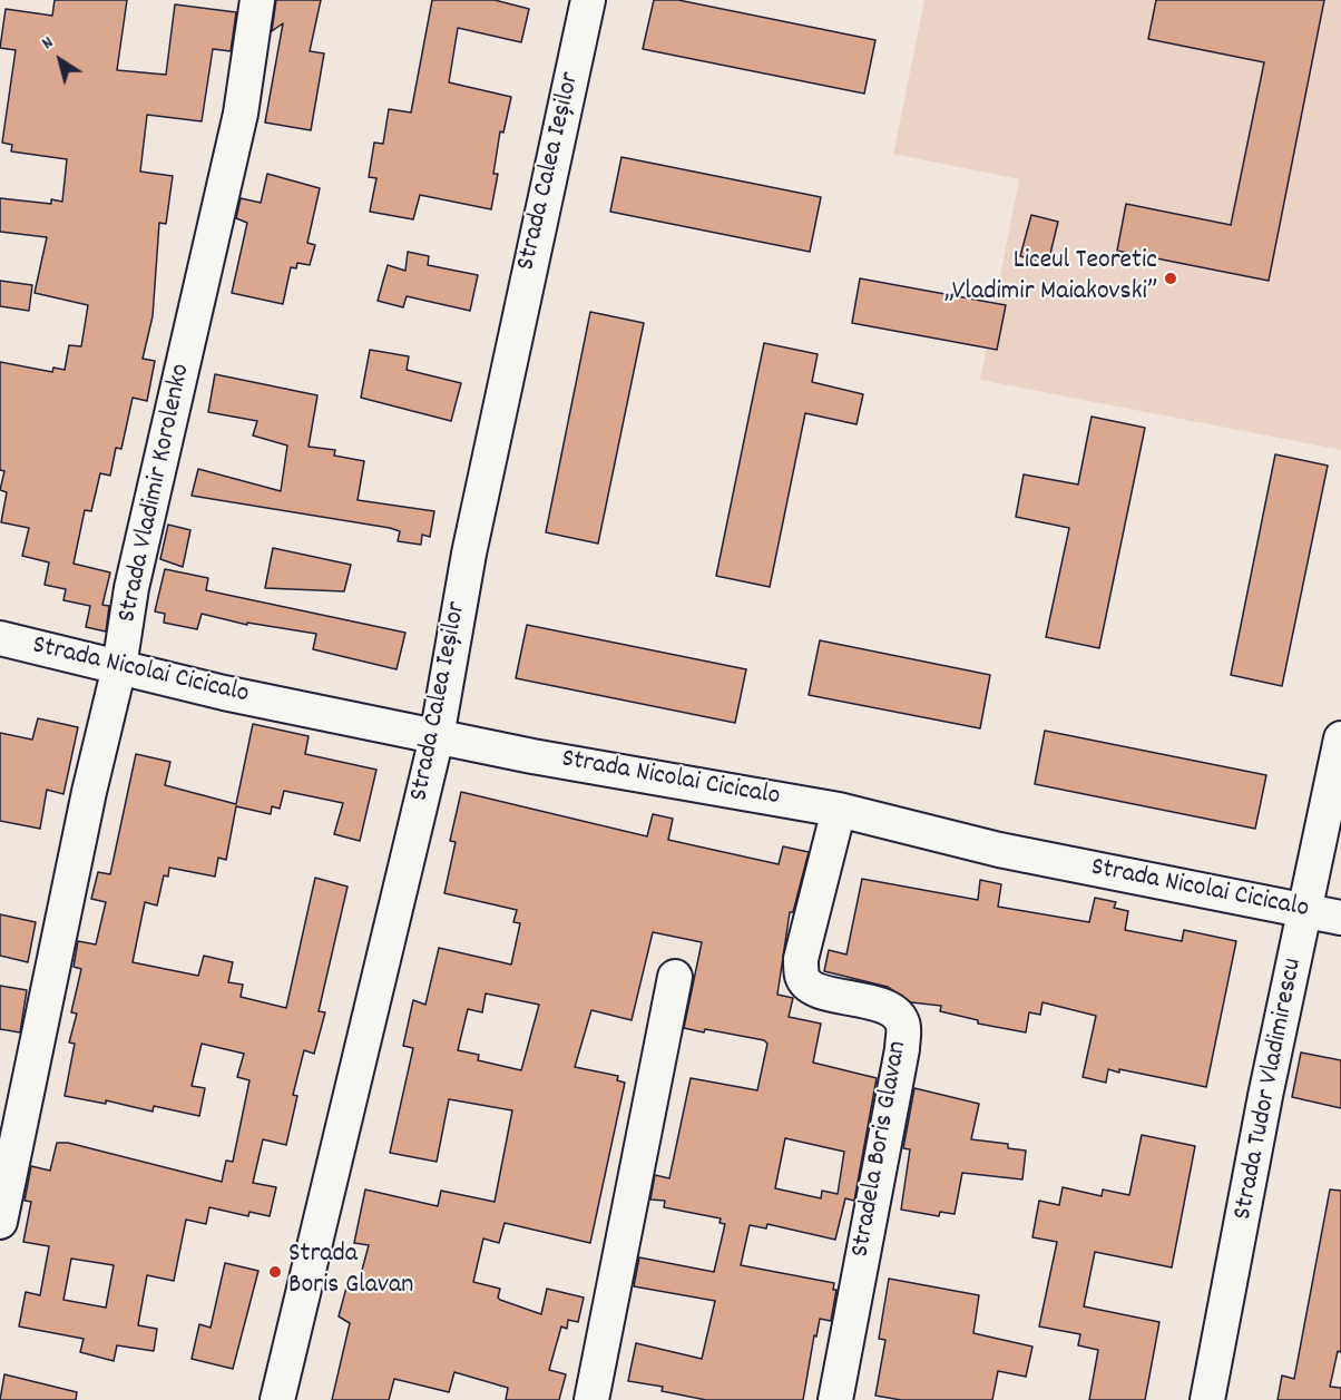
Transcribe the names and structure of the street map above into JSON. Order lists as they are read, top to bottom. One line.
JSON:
{"streets":{"street":["Strada Calea Ieșilor","Strada Vladimir Korolenko","Strada Nicolai Cicicalo","Strada Tudor Vladimirescu","Stradela Boris Glavan"]},"crossings":[["Strada Calea Ieșilor","Strada Nicolai Cicicalo"],["Strada Vladimir Korolenko","Strada Nicolai Cicicalo"],["Strada Nicolai Cicicalo","Strada Tudor Vladimirescu"],["Strada Nicolai Cicicalo","Stradela Boris Glavan"]],"places":["Liceul Teoretic „Vladimir Maiakovski”","Strada Boris Glavan"],"north":"top left"}
